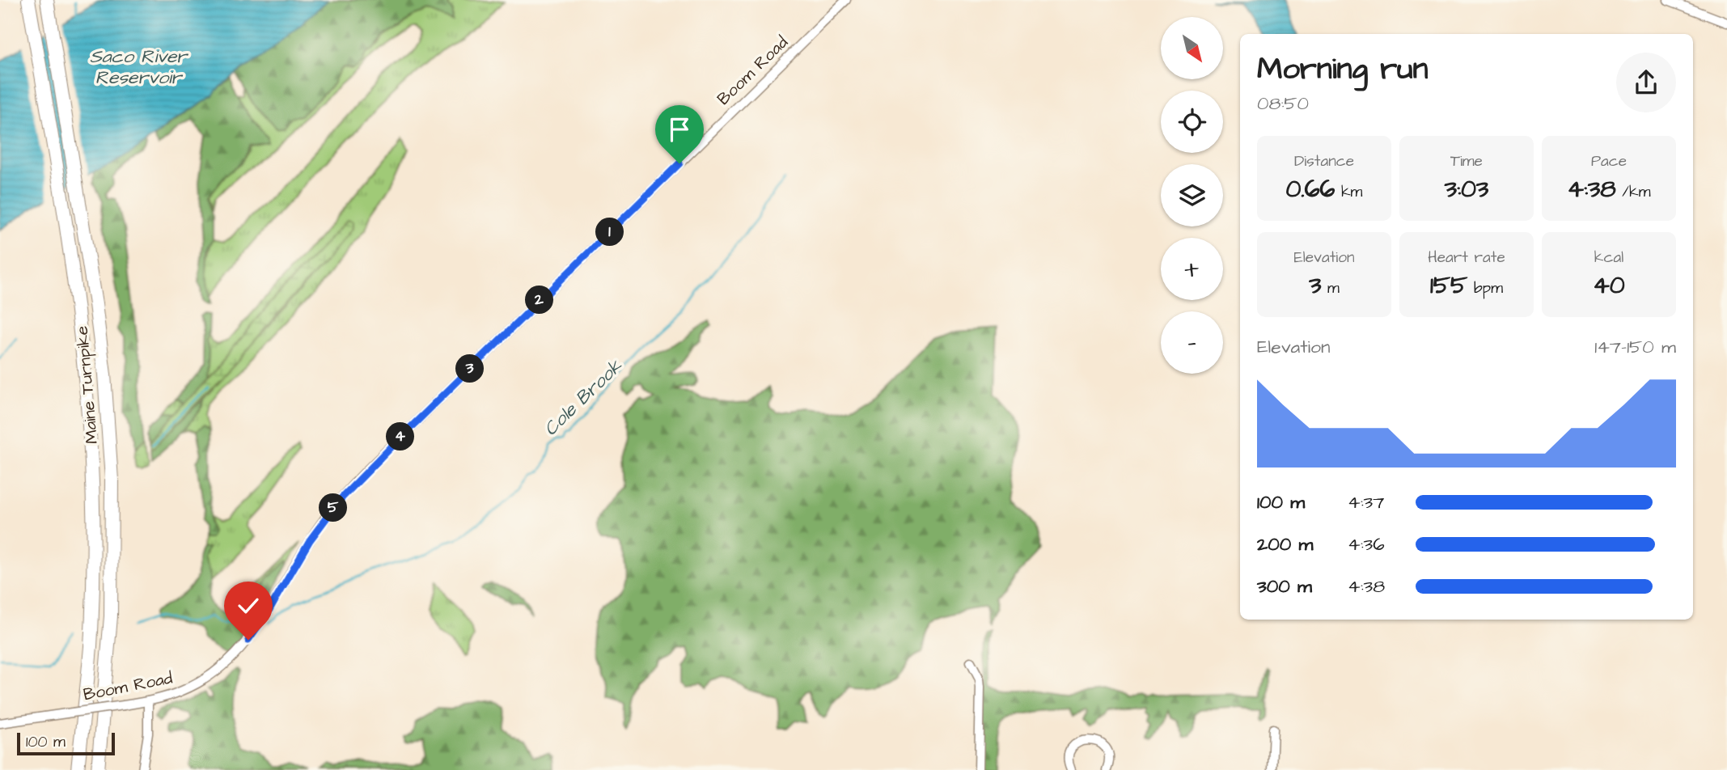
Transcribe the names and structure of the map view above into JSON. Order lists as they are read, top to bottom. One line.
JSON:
{"streets":{"highway":["Maine Turnpike"],"street":["Boom Road"]},"water":["Saco River Reservoir","Cole Brook"],"scale_bar":"100 m","north":"bottom right","page":{"map_buttons":["+","−"],"heading":["Morning run","08:50"],"stats":[["Distance","0.66 km"],["Time","3:03"],["Pace","4:38 /km"],["Elevation","3 m"],["Heart rate","155 bpm"],["kcal","40"]],"pins":["1","2","3","4","5"],"chart":["Elevation","147–150 m"],"list":[{"name":"100 m","note":"4:37"},{"name":"200 m","note":"4:36"},{"name":"300 m","note":"4:38"}],"scale":"100 m"}}
